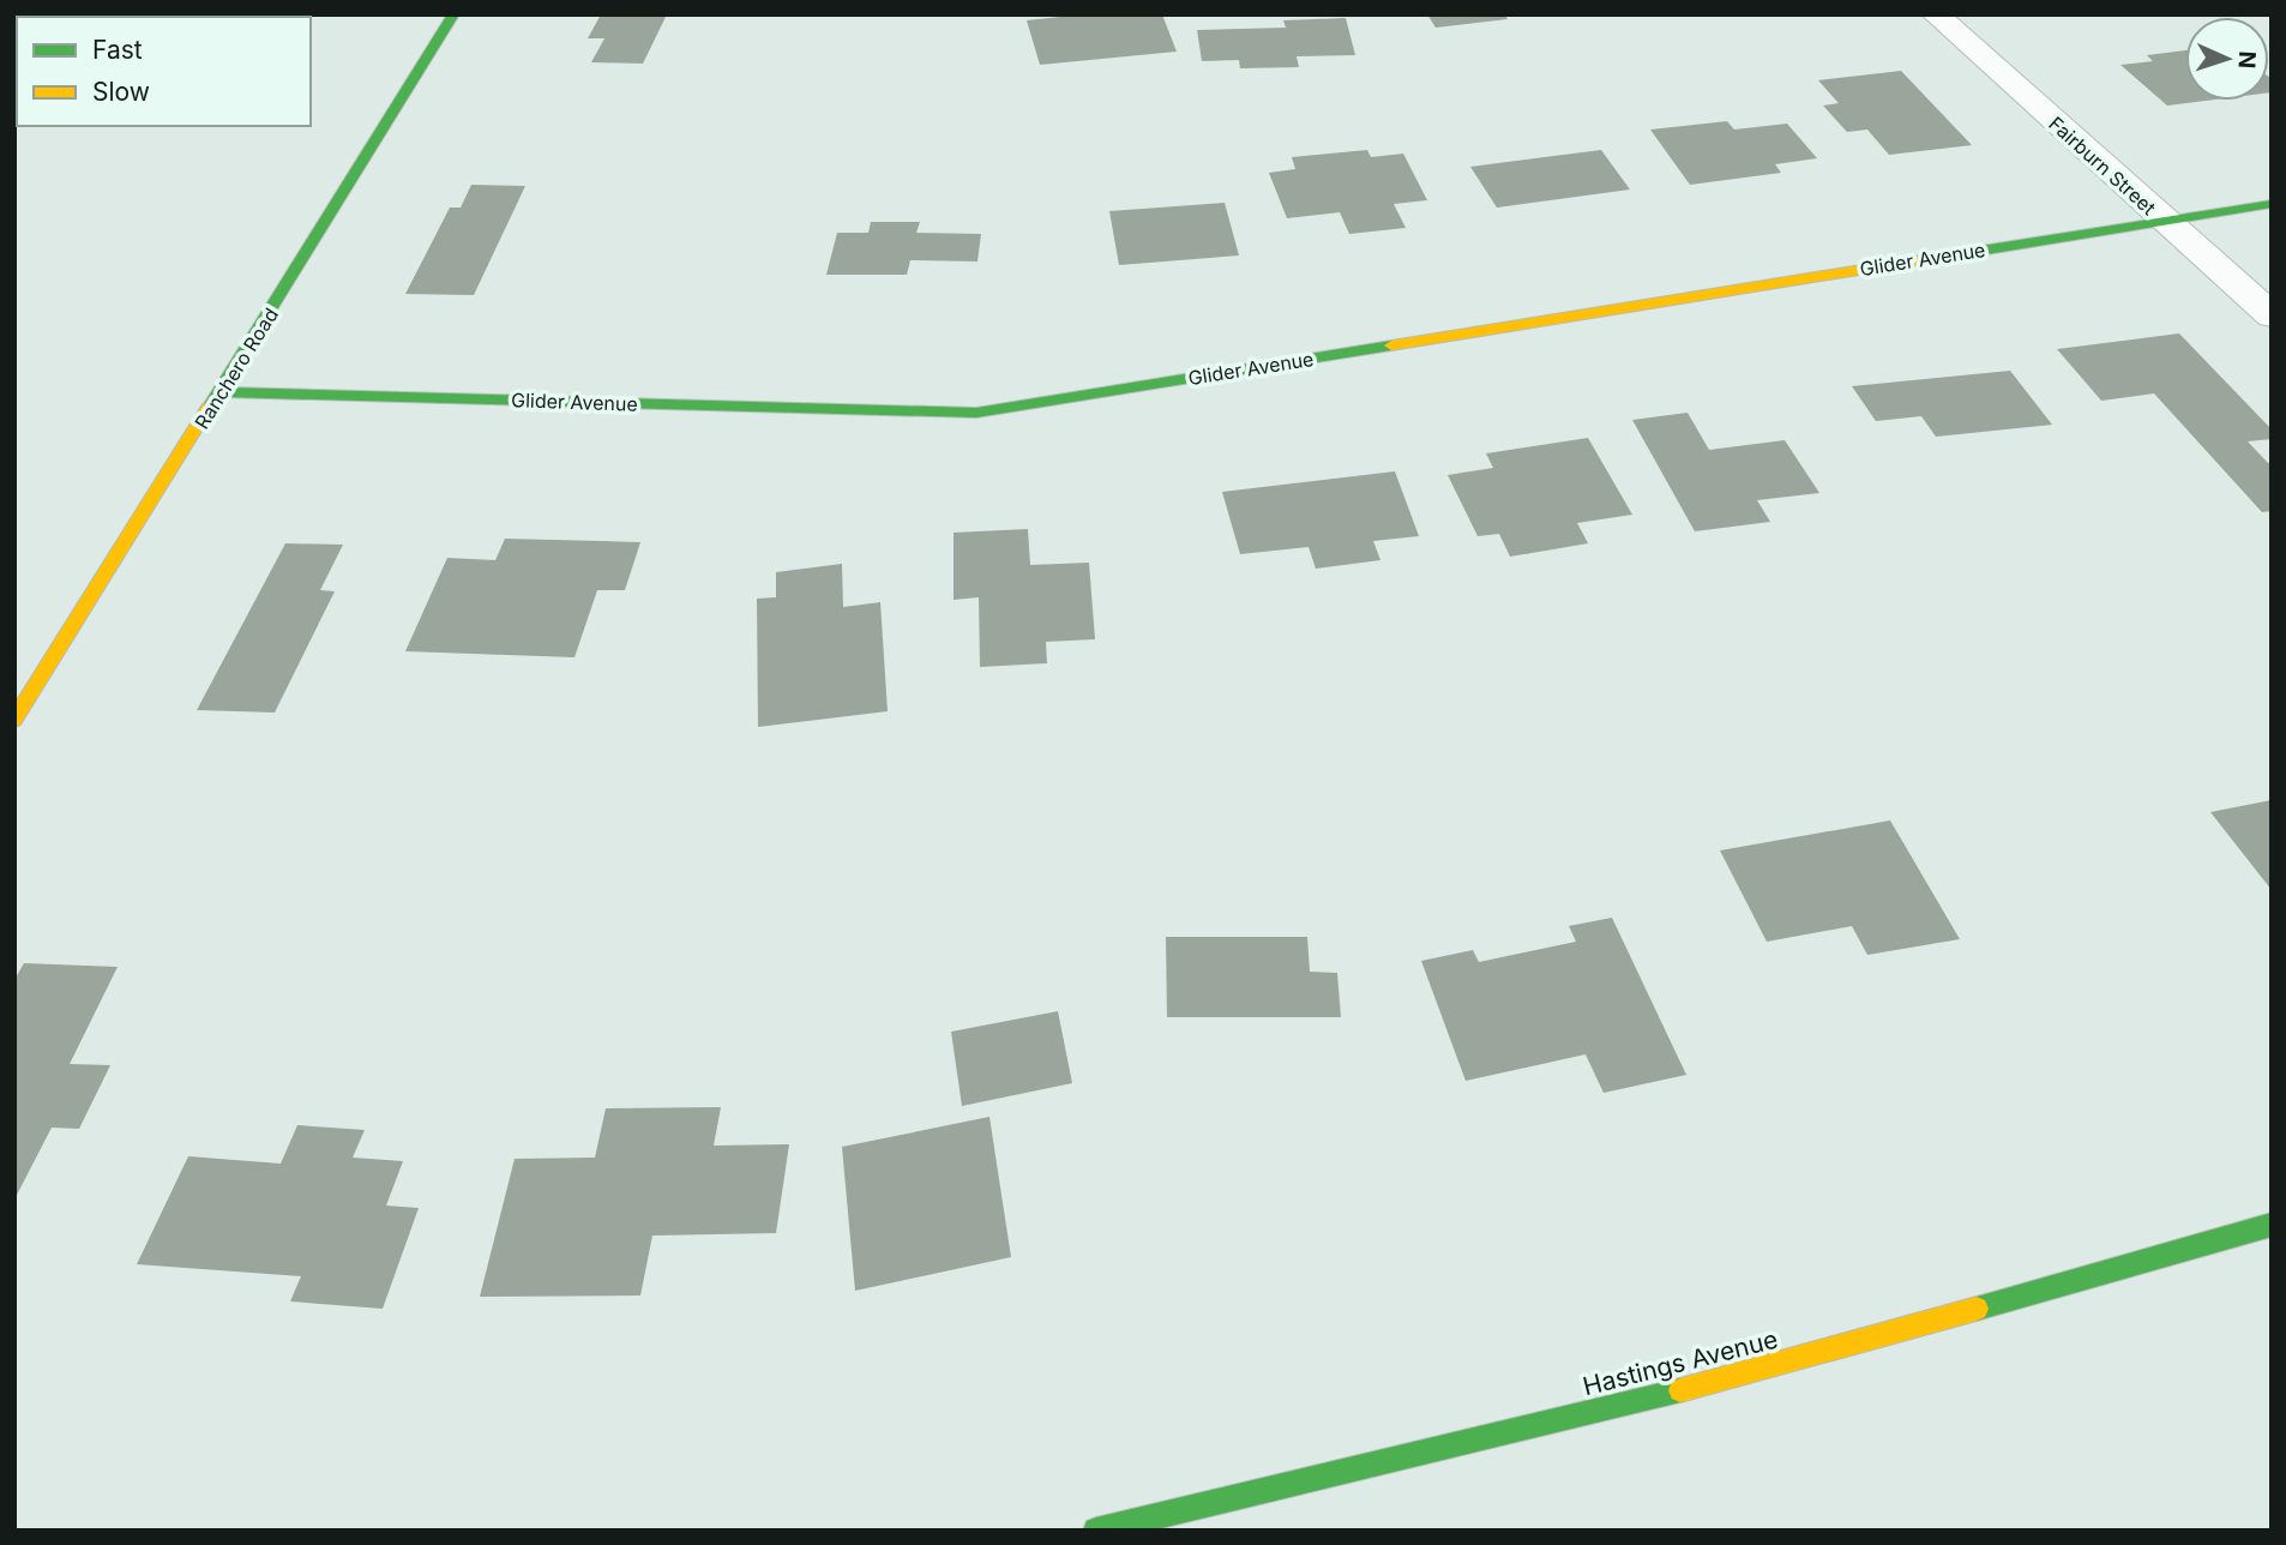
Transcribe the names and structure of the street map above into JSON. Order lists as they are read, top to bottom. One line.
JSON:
{"streets":{"street":["Fairburn Street","Glider Avenue","Ranchero Road","Hastings Avenue"]},"crossings":[["Fairburn Street","Glider Avenue"],["Glider Avenue","Ranchero Road"]],"legend":["Fast","Slow"],"north":"right"}
